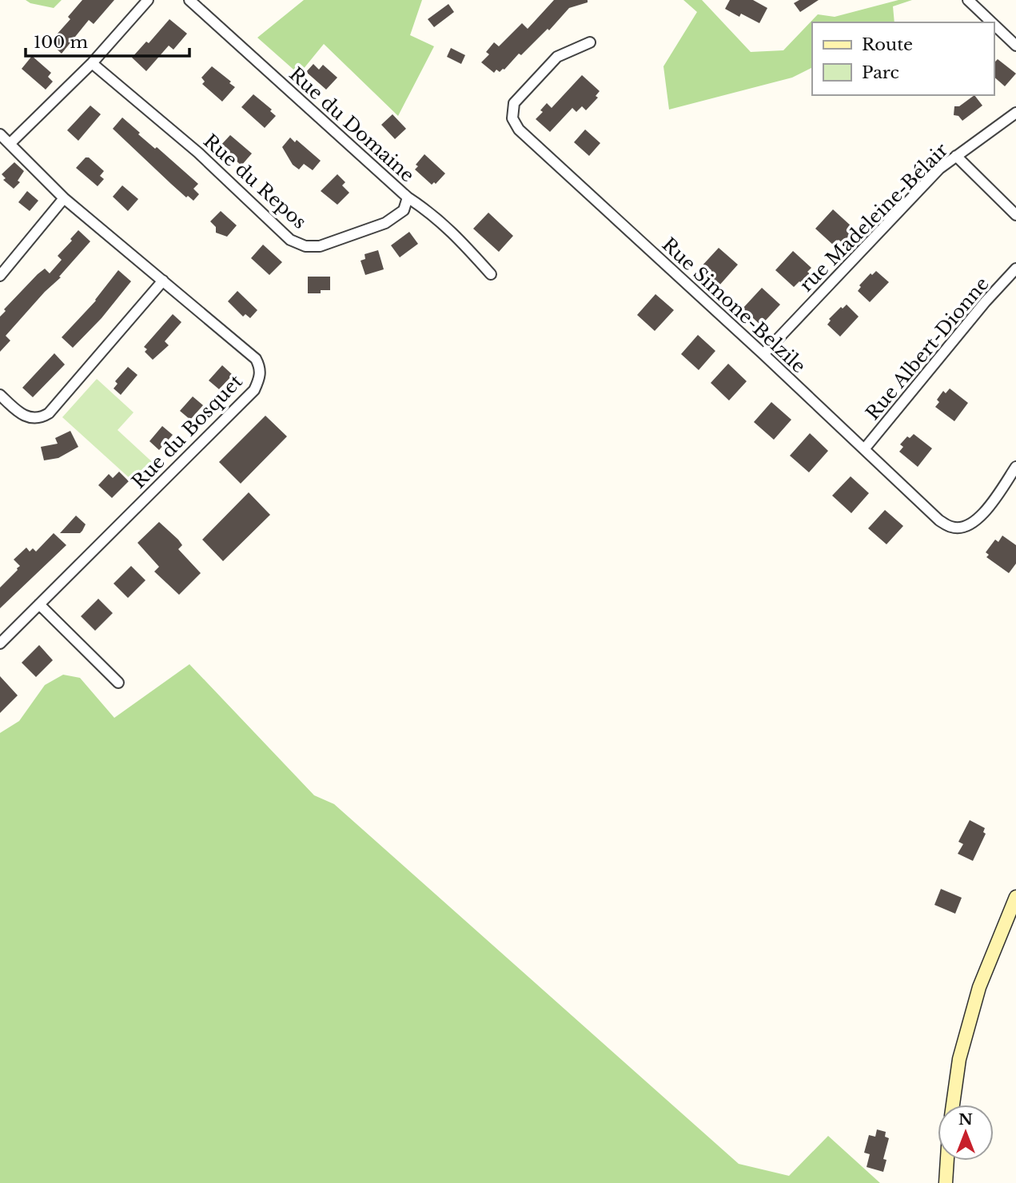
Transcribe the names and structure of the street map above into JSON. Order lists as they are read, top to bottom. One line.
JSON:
{"streets":{"street":["Rue du Domaine","Rue du Repos","rue Madeleine-Bélair","Rue Simone-Belzile","Rue Albert-Dionne","Rue du Bosquet"]},"crossings":[["Rue du Domaine","Rue du Repos"],["rue Madeleine-Bélair","Rue Simone-Belzile"],["Rue Simone-Belzile","Rue Albert-Dionne"]],"legend":["Route","Parc"],"scale_bar":"100 m","north":"top"}
